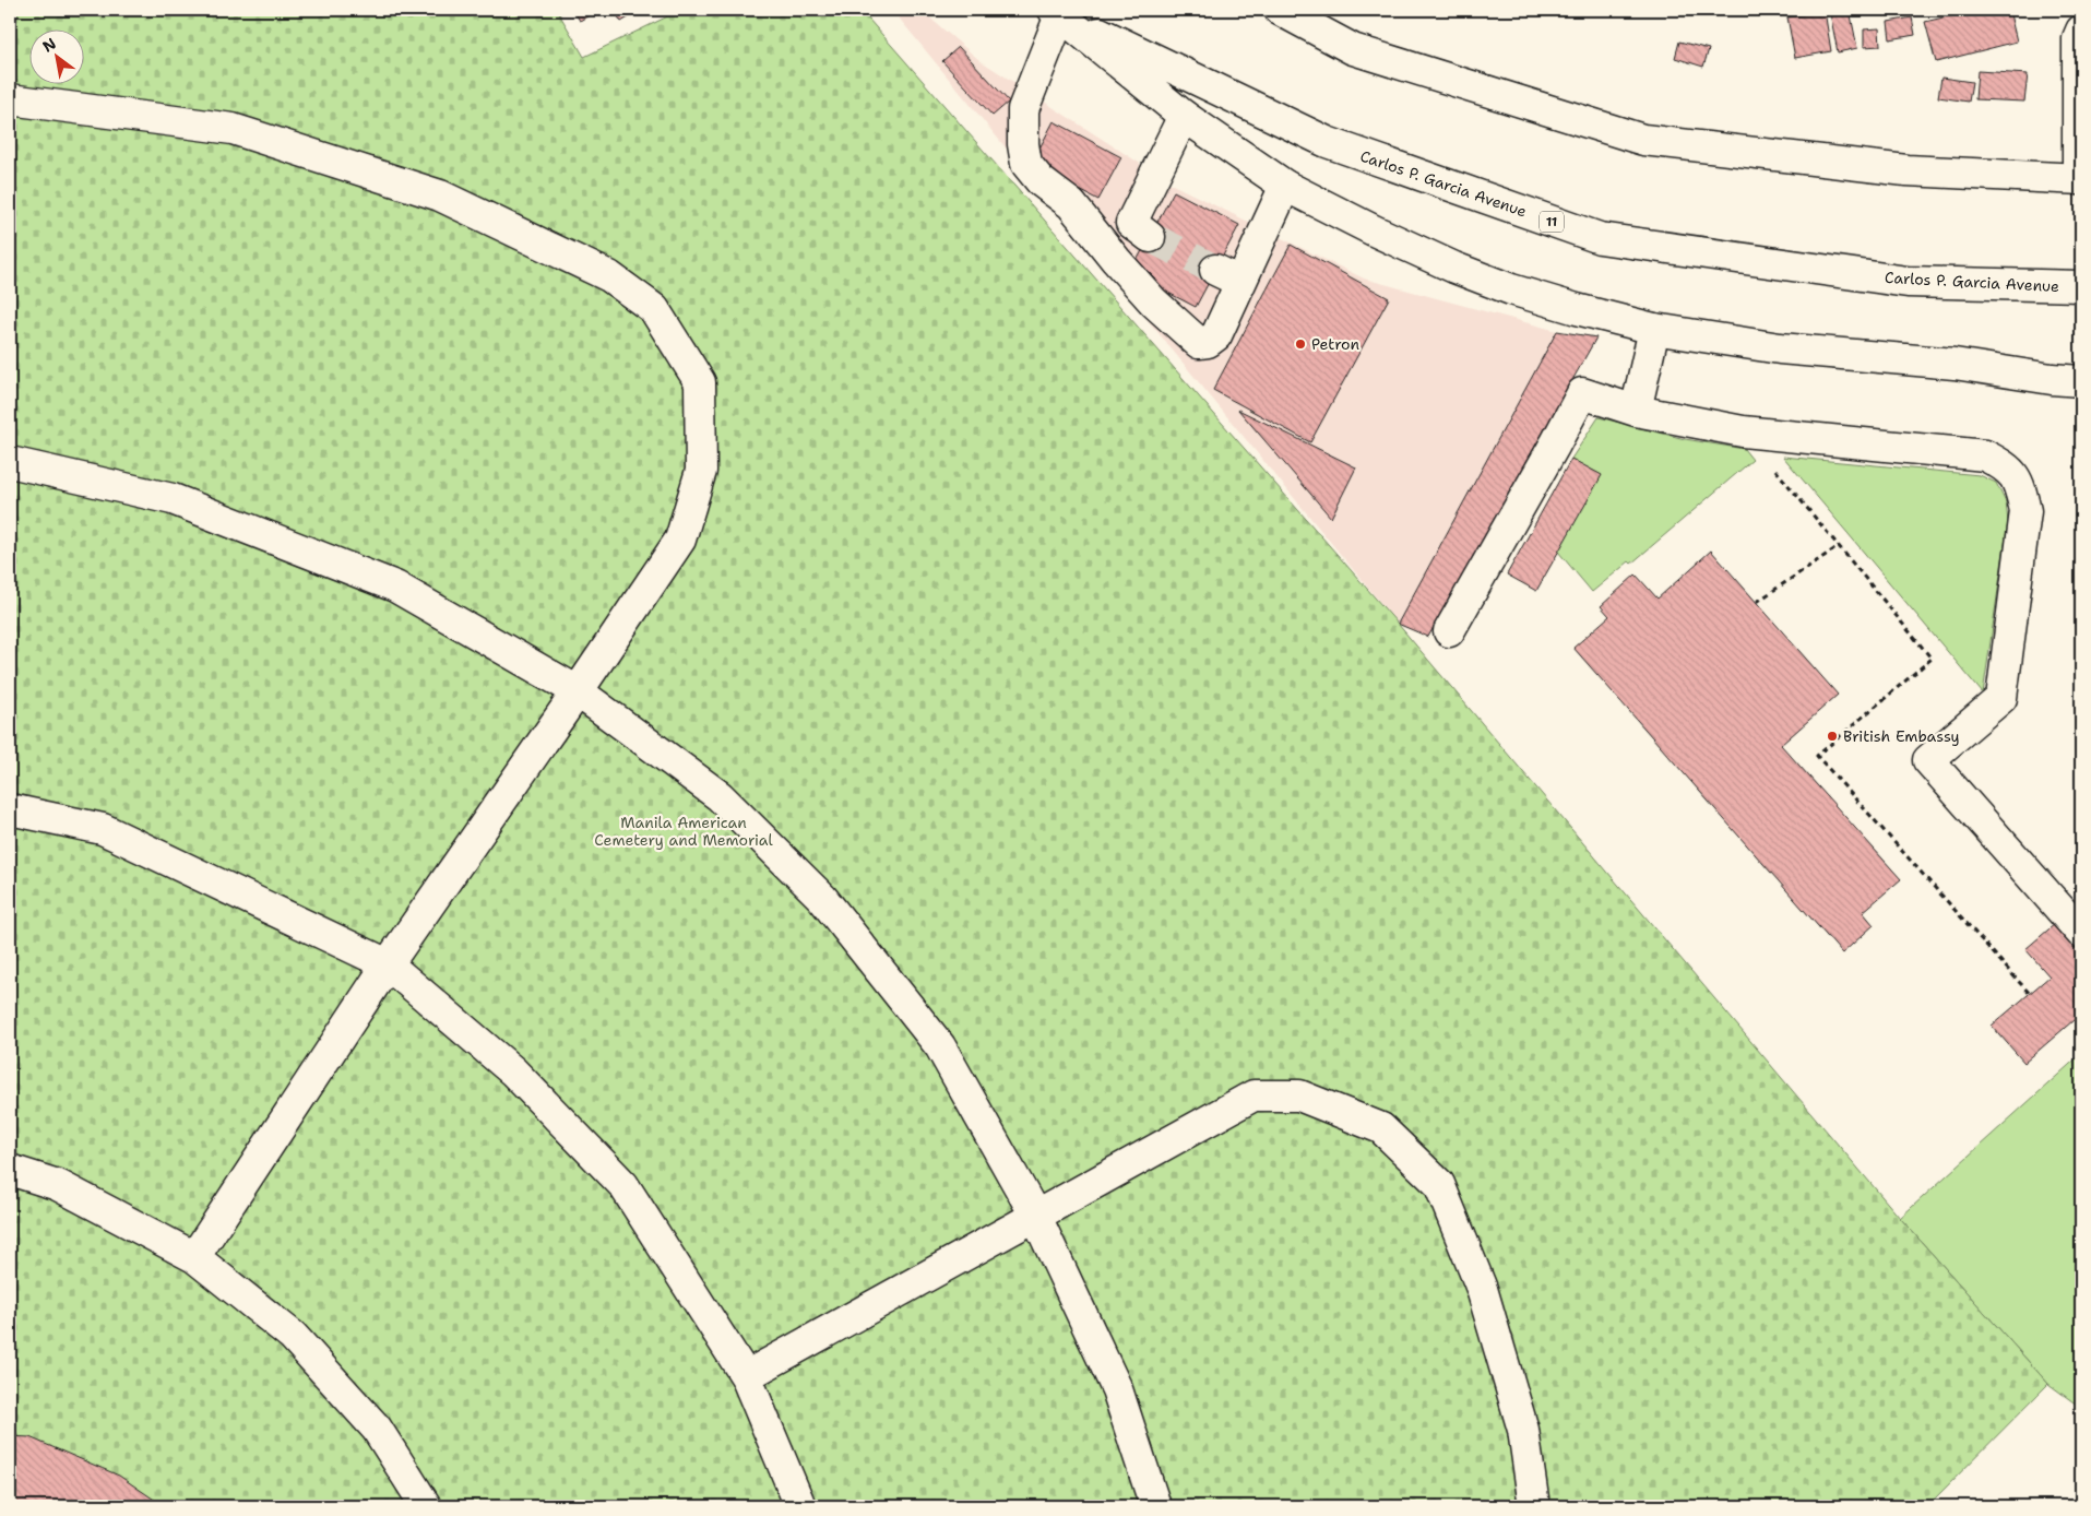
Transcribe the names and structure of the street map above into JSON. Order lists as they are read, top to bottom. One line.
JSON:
{"streets":{"main road":["Carlos P. Garcia Avenue","11"]},"parks":["Manila American Cemetery and Memorial"],"places":["Petron","British Embassy"],"north":"top left"}
